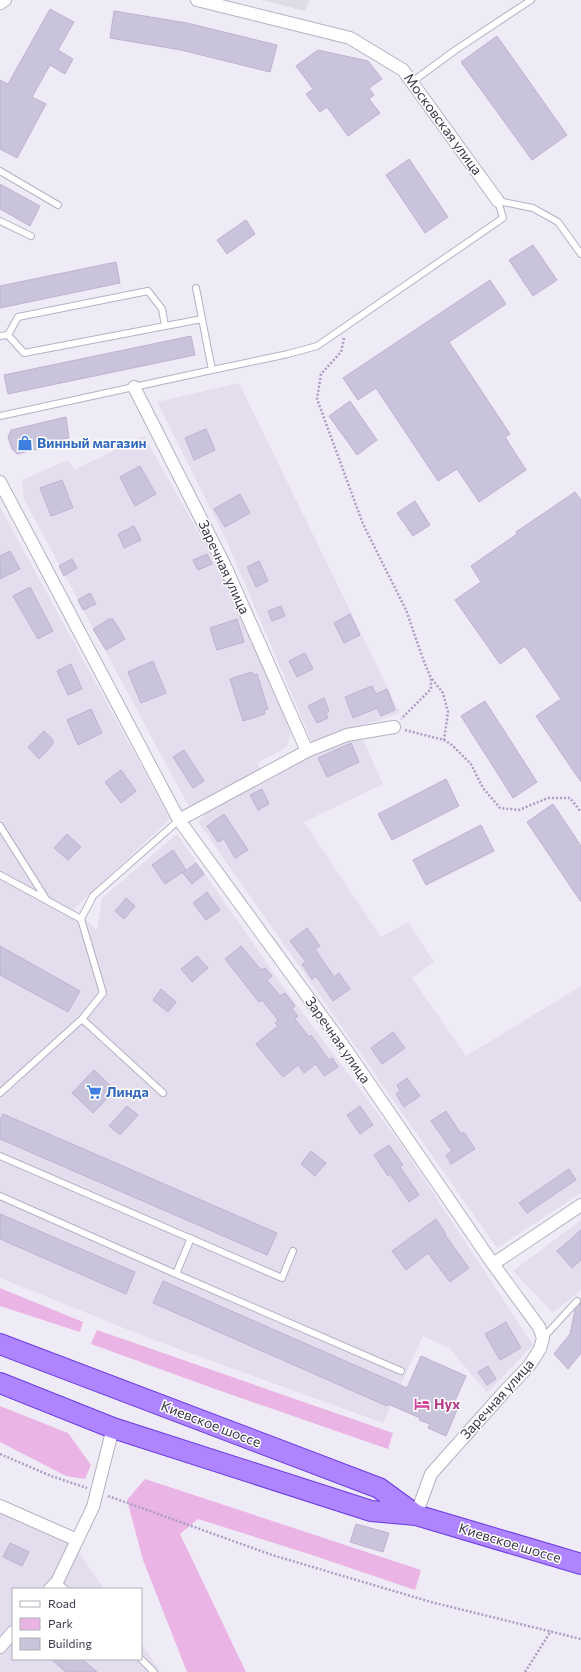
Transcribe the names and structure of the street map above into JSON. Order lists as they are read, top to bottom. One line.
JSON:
{"streets":{"highway":["Киевское шоссе"],"street":["Московская улица","Заречная улица"]},"crossings":[["Заречная улица","Киевское шоссе"]],"places":{"shop":["Винный магазин"],"supermarket":["Линда"],"hotel":["Нух"]},"legend":["Road","Park","Building"]}
